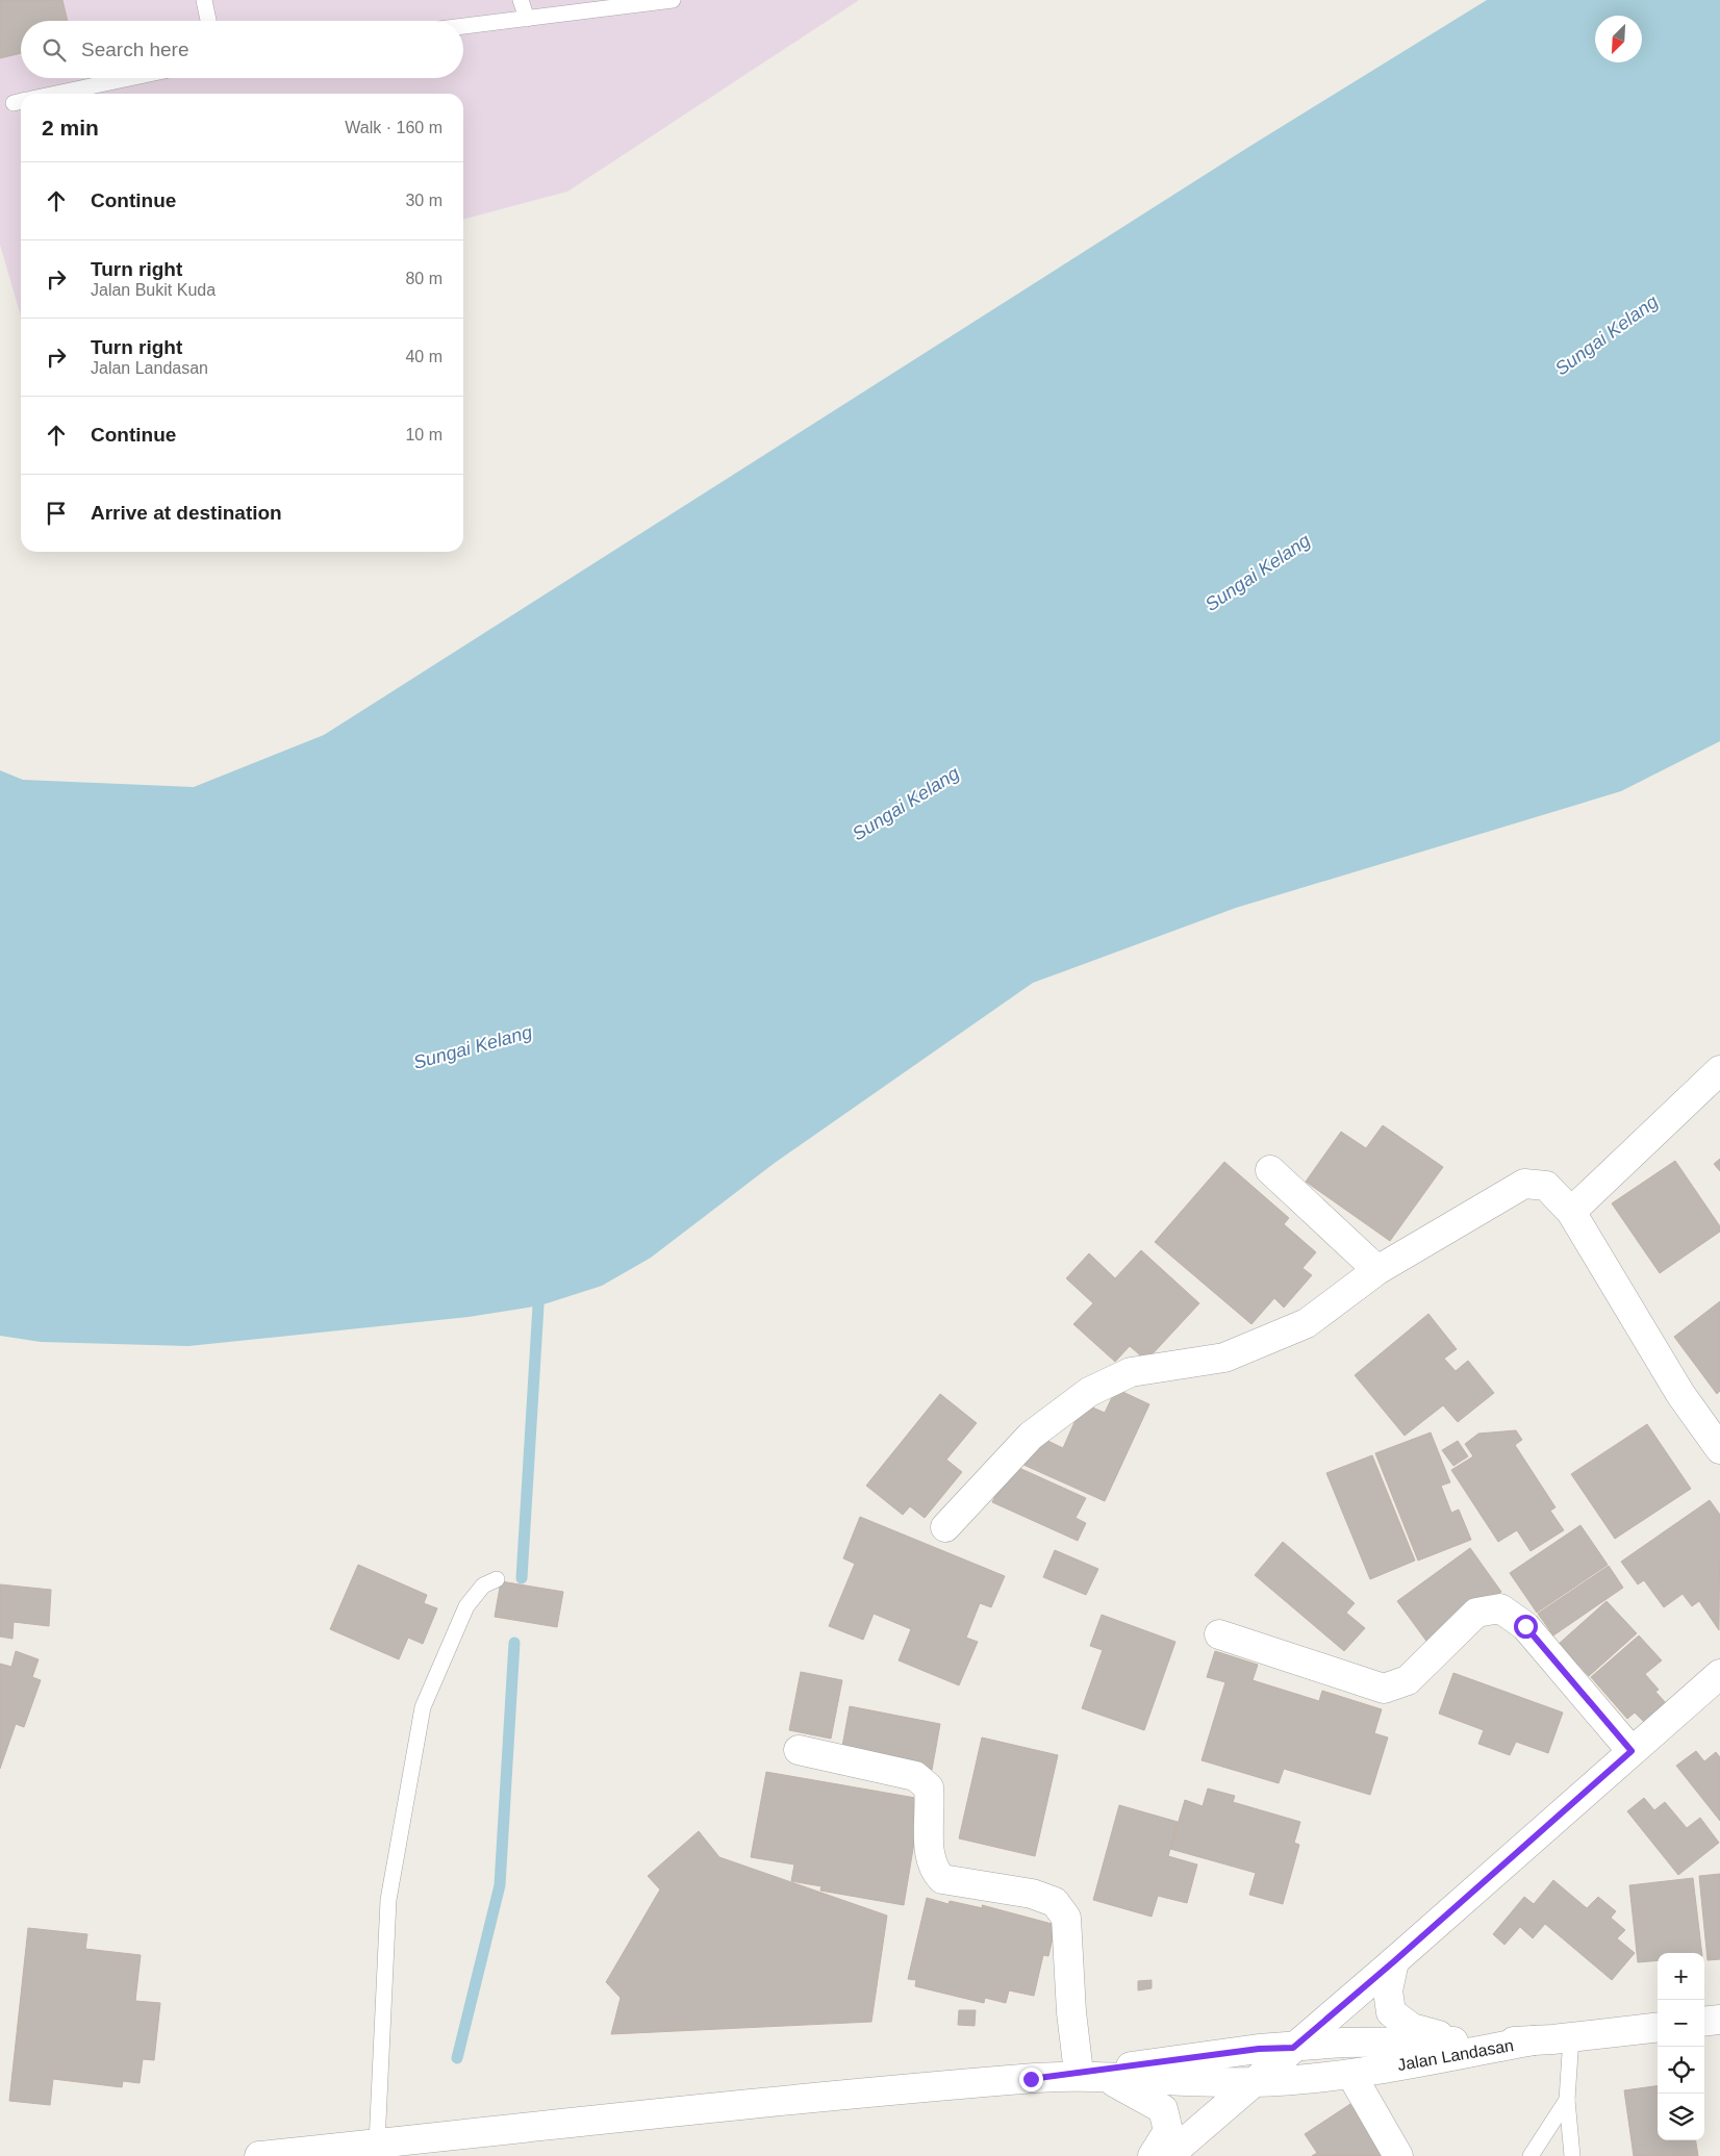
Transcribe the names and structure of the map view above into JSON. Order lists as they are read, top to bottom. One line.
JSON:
{"streets":{"street":["Jalan Landasan"]},"water":["Sungai Kelang"],"north":"bottom left","page":{"search":"Search here","heading":["2 min","Walk · 160 m"],"list":[["Continue","30 m"],["Turn right","Jalan Bukit Kuda","80 m"],["Turn right","Jalan Landasan","40 m"],["Continue","10 m"],"Arrive at destination"],"map_buttons":["+","−"]}}
